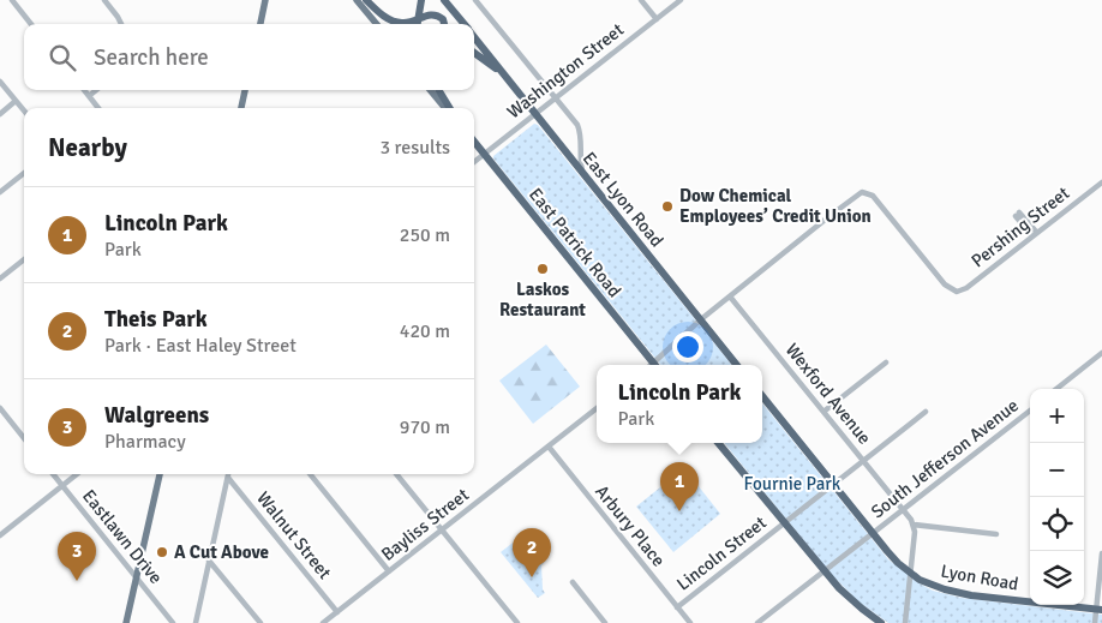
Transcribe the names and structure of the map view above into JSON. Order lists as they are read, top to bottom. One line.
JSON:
{"streets":{"highway":["East Lyon Road","East Patrick Road","Lyon Road"],"street":["Washington Street","Pershing Street","Wexford Avenue","South Jefferson Avenue","Bayliss Street","Arbury Place","Walnut Street","Eastlawn Drive","Lincoln Street"]},"crossings":[["Washington Street","East Lyon Road"],["Washington Street","East Patrick Road"],["Pershing Street","Wexford Avenue"],["Wexford Avenue","South Jefferson Avenue"],["Wexford Avenue","Lincoln Street"],["South Jefferson Avenue","Lyon Road"],["Bayliss Street","Arbury Place"],["Bayliss Street","Walnut Street"],["Arbury Place","Lincoln Street"]],"parks":["Fournie Park"],"places":["Dow Chemical Employees’ Credit Union","Laskos Restaurant","A Cut Above"],"page":{"search":"Search here","heading":["Nearby","3 results"],"list":[{"mark":"1","name":"Lincoln Park","note":"Park","value":"250 m"},{"mark":"2","name":"Theis Park","note":"Park · East Haley Street","value":"420 m"},{"mark":"3","name":"Walgreens","note":"Pharmacy","value":"970 m"}],"popup":["Lincoln Park","Park"],"map_buttons":["+","−"],"pins":["1","2","3"]}}
